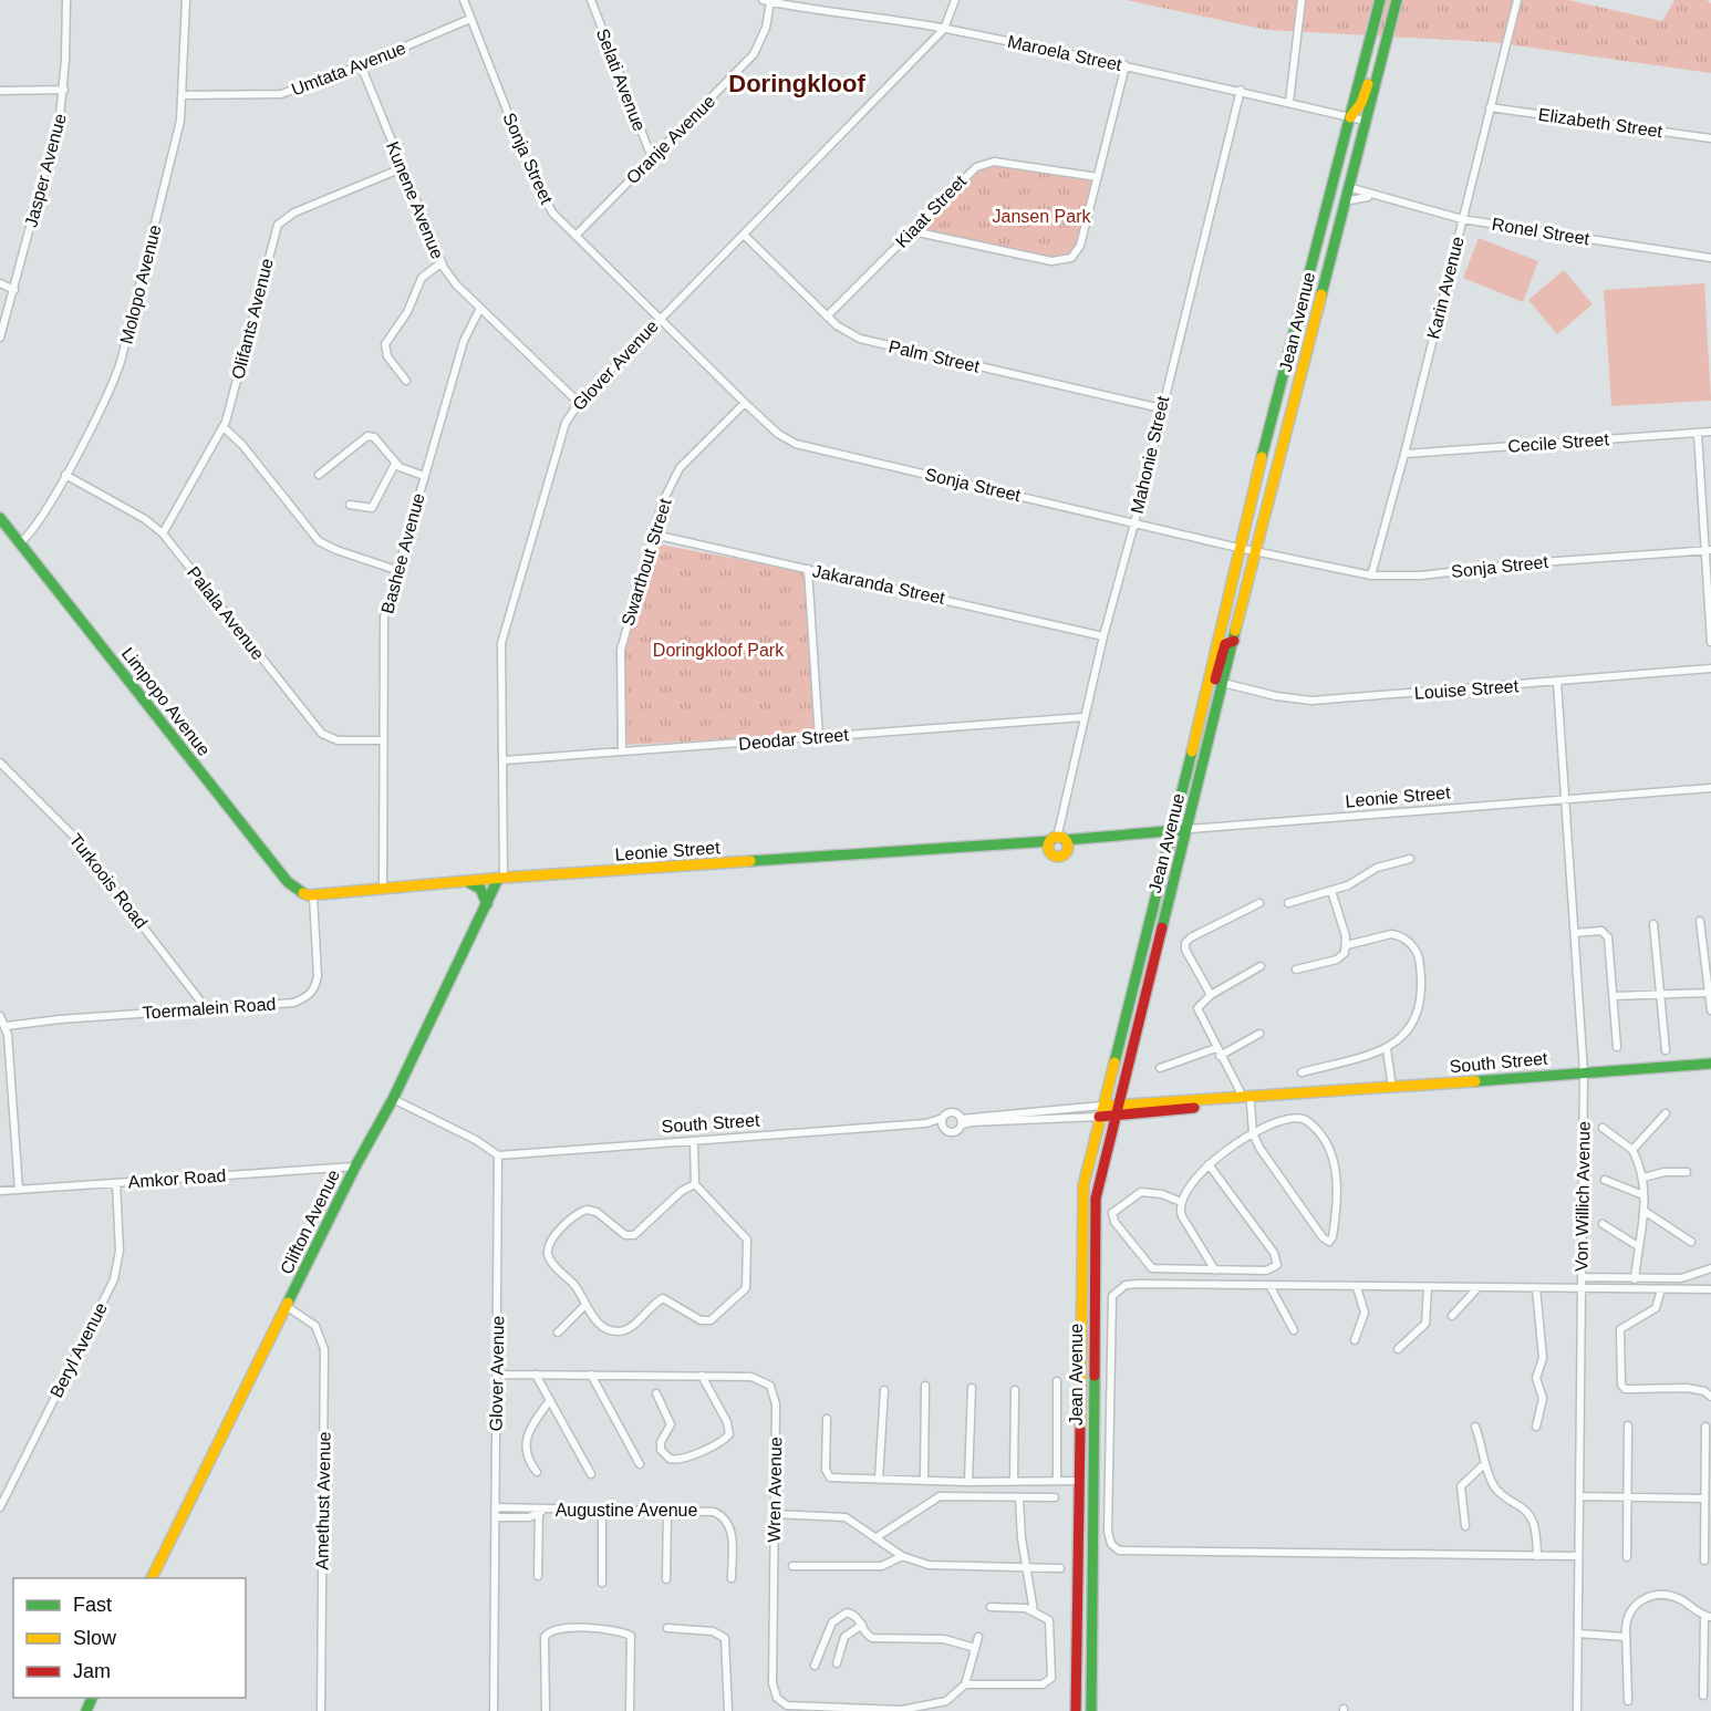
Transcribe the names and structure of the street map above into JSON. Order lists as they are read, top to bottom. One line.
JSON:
{"streets":{"main road":["Jean Avenue","Limpopo Avenue","Leonie Street","South Street","Clifton Avenue"],"street":["Maroela Street","Umtata Avenue","Selati Avenue","Elizabeth Street","Oranje Avenue","Sonja Street","Jasper Avenue","Kunene Avenue","Kiaat Street","Ronel Street","Molopo Avenue","Karin Avenue","Olifants Avenue","Palm Street","Glover Avenue","Cecile Street","Mahonie Street","Bashee Avenue","Swarthout Street","Jakaranda Street","Palala Avenue","Louise Street","Deodar Street","Turkoois Road","Toermalein Road","Amkor Road","Von Willich Avenue","Beryl Avenue","Wren Avenue","Amethust Avenue","Augustine Avenue"]},"crossings":[["Maroela Street","Oranje Avenue"],["Maroela Street","Jean Avenue"],["Maroela Street","Glover Avenue"],["Maroela Street","Mahonie Street"],["Umtata Avenue","Sonja Street"],["Umtata Avenue","Kunene Avenue"],["Umtata Avenue","Molopo Avenue"],["Selati Avenue","Oranje Avenue"],["Elizabeth Street","Karin Avenue"],["Oranje Avenue","Sonja Street"],["Sonja Street","Karin Avenue"],["Sonja Street","Jean Avenue"],["Sonja Street","Glover Avenue"],["Sonja Street","Mahonie Street"],["Sonja Street","Swarthout Street"],["Kunene Avenue","Olifants Avenue"],["Kunene Avenue","Glover Avenue"],["Kunene Avenue","Bashee Avenue"],["Kiaat Street","Palm Street"],["Ronel Street","Karin Avenue"],["Ronel Street","Jean Avenue"],["Molopo Avenue","Palala Avenue"],["Molopo Avenue","Limpopo Avenue"],["Karin Avenue","Cecile Street"],["Olifants Avenue","Palala Avenue"],["Jean Avenue","Louise Street"],["Jean Avenue","Leonie Street"],["Jean Avenue","South Street"],["Palm Street","Glover Avenue"],["Palm Street","Mahonie Street"],["Glover Avenue","Deodar Street"],["Glover Avenue","Leonie Street"],["Glover Avenue","South Street"],["Glover Avenue","Clifton Avenue"],["Glover Avenue","Wren Avenue"],["Glover Avenue","Augustine Avenue"],["Mahonie Street","Jakaranda Street"],["Mahonie Street","Deodar Street"],["Mahonie Street","Leonie Street"],["Bashee Avenue","Palala Avenue"],["Bashee Avenue","Leonie Street"],["Swarthout Street","Jakaranda Street"],["Swarthout Street","Deodar Street"],["Louise Street","Von Willich Avenue"],["Limpopo Avenue","Leonie Street"],["Limpopo Avenue","Toermalein Road"],["Leonie Street","Toermalein Road"],["Leonie Street","Von Willich Avenue"],["Leonie Street","Clifton Avenue"],["Turkoois Road","Toermalein Road"],["South Street","Von Willich Avenue"],["Amkor Road","Clifton Avenue"],["Amkor Road","Beryl Avenue"],["Clifton Avenue","Amethust Avenue"]],"districts":["Doringkloof"],"parks":["Jansen Park","Doringkloof Park"],"legend":["Fast","Slow","Jam"]}
